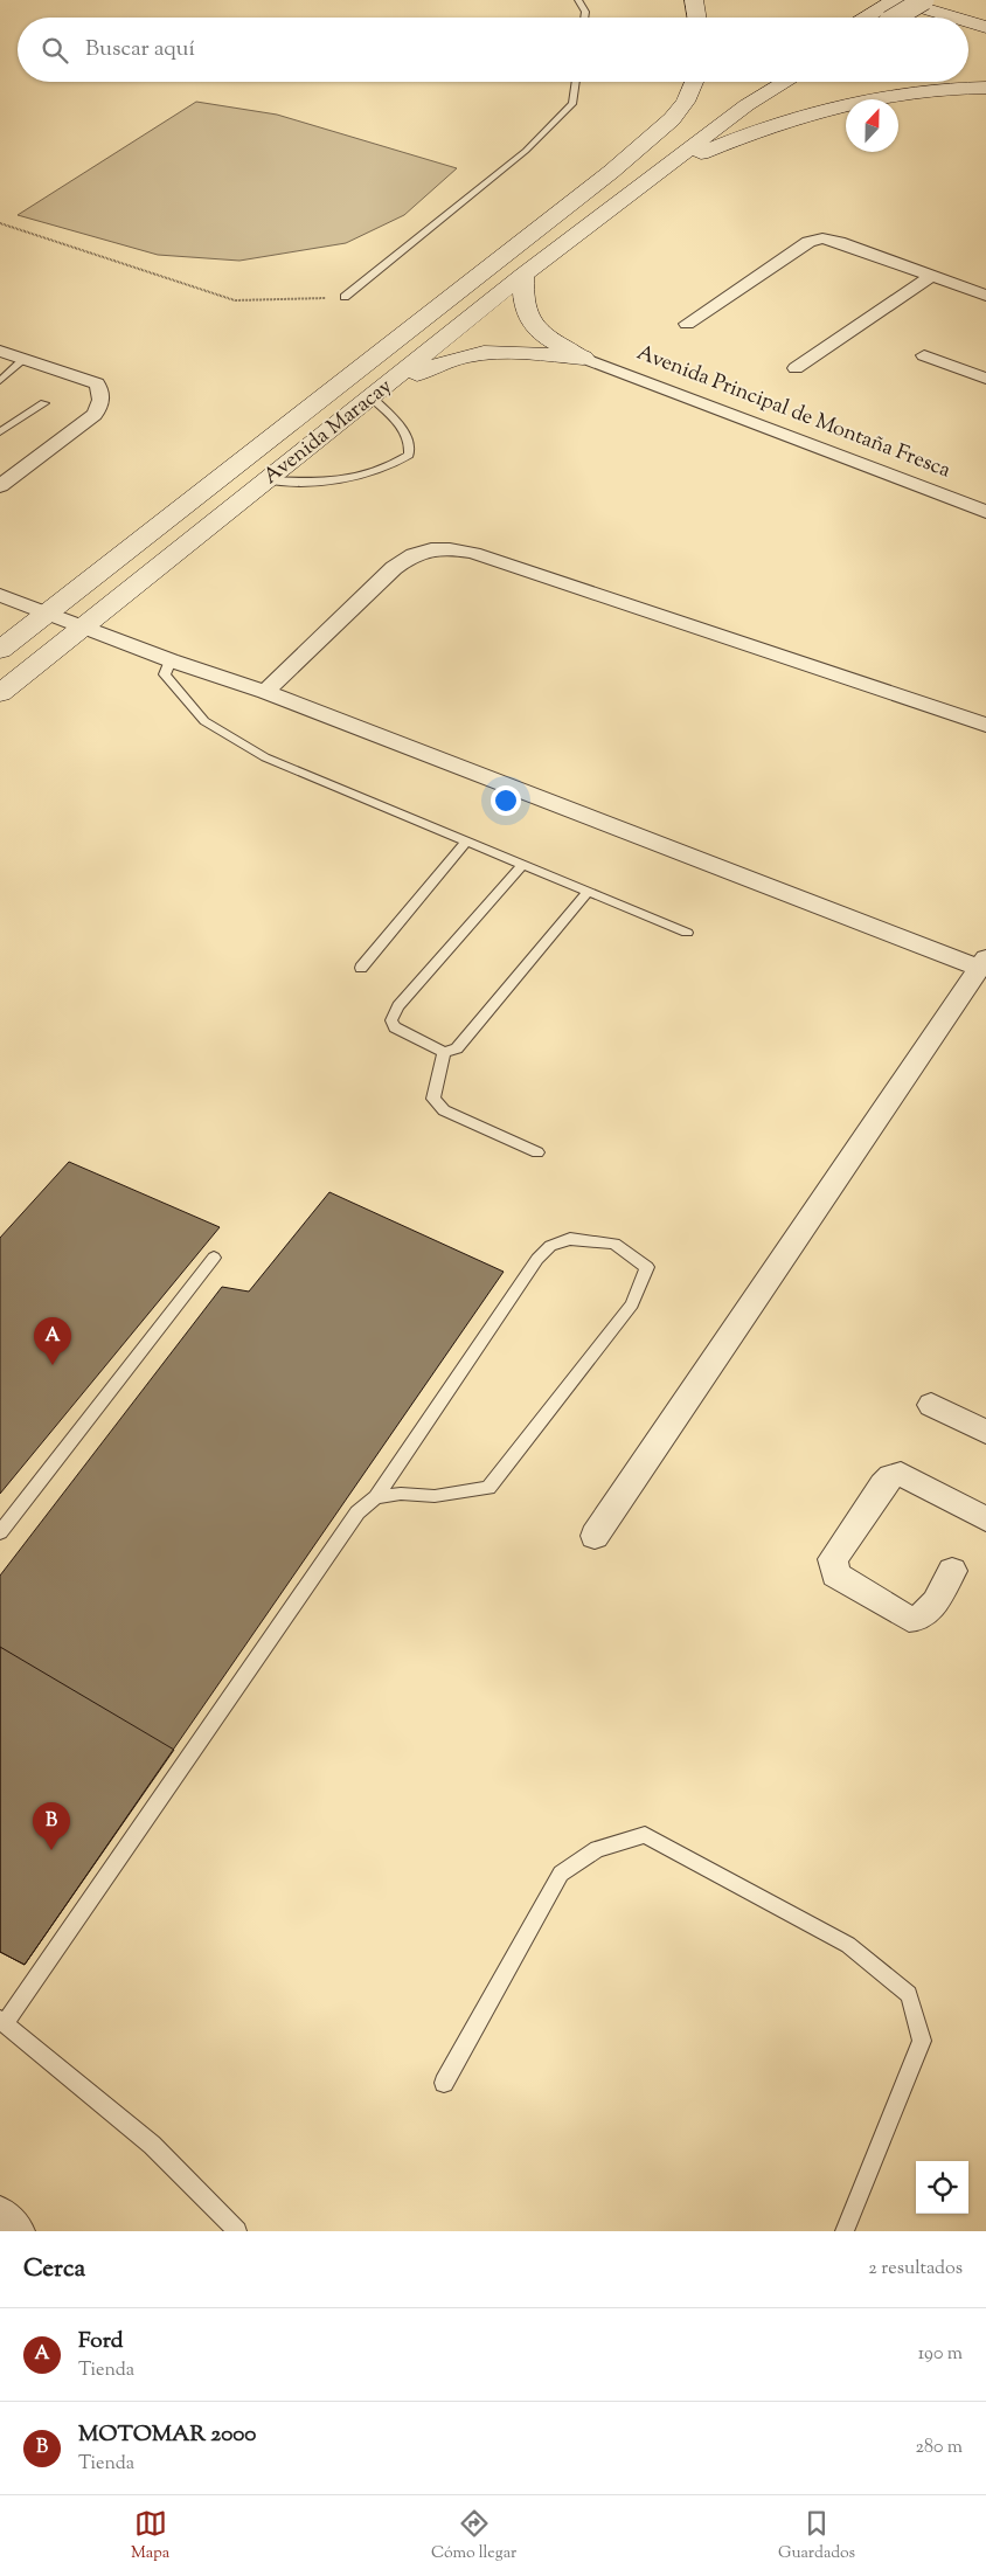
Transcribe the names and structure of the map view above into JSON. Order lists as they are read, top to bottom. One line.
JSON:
{"streets":{"street":["Avenida Principal de Montaña Fresca","Avenida Maracay"]},"north":"top","page":{"search":"Buscar aquí","pins":["A","B"],"heading":["Cerca","2 resultados"],"list":[{"mark":"A","name":"Ford","note":"Tienda","value":"190 m"},{"mark":"B","name":"MOTOMAR 2000","note":"Tienda","value":"280 m"}],"nav":["Mapa","Cómo llegar","Guardados"]}}
